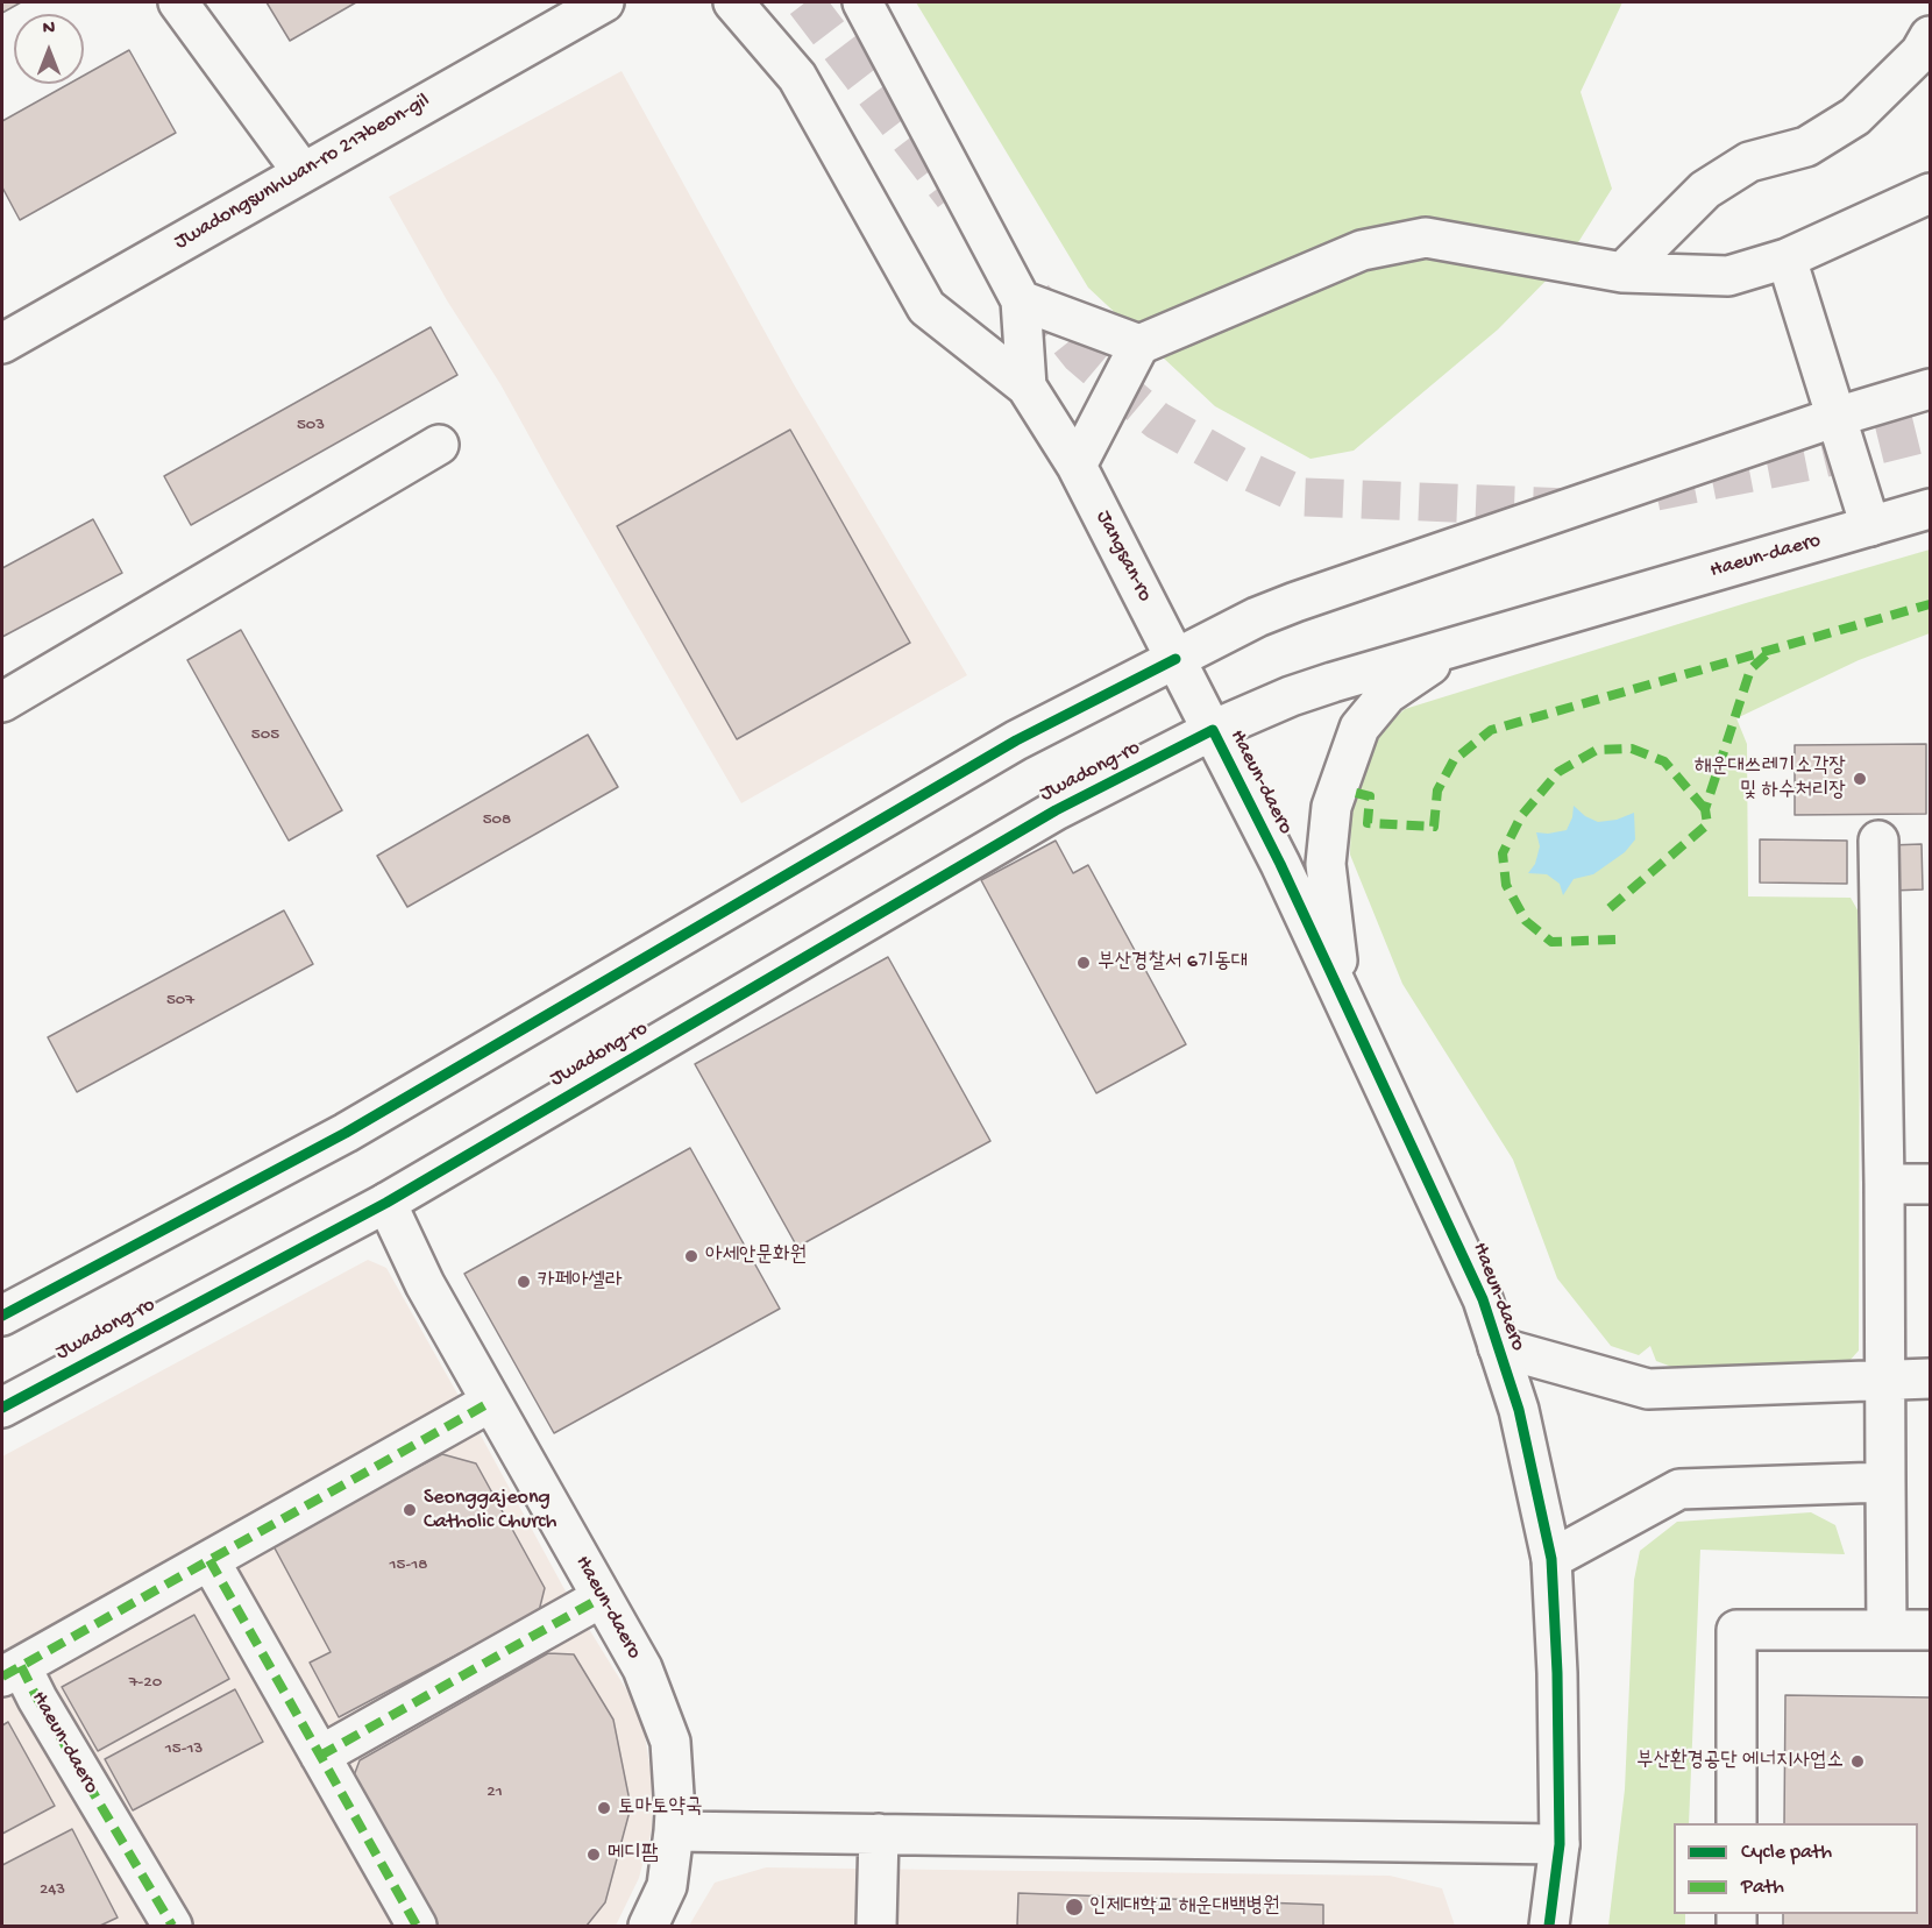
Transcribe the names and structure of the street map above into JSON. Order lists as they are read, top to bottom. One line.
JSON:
{"streets":{"main road":["Jwadongsunhwan-ro 217beon-gil","Jangsan-ro","Haeun-daero","Jwadong-ro"]},"crossings":[["Jangsan-ro","Haeun-daero"],["Jangsan-ro","Jwadong-ro"],["Haeun-daero","Jwadong-ro"]],"places":["해운대쓰레기소각장 및 하수처리장","부산경찰서 6기동대","아세안문화원","카페아셀라","Seonggajeong Catholic Church","부산환경공단 에너지사업소","토마토약국","메디팜","인제대학교 해운대백병원"],"house_numbers":["503","505","508","507","15-18","7-20","15-13","21","243"],"legend":["Cycle path","Path"],"north":"top"}
